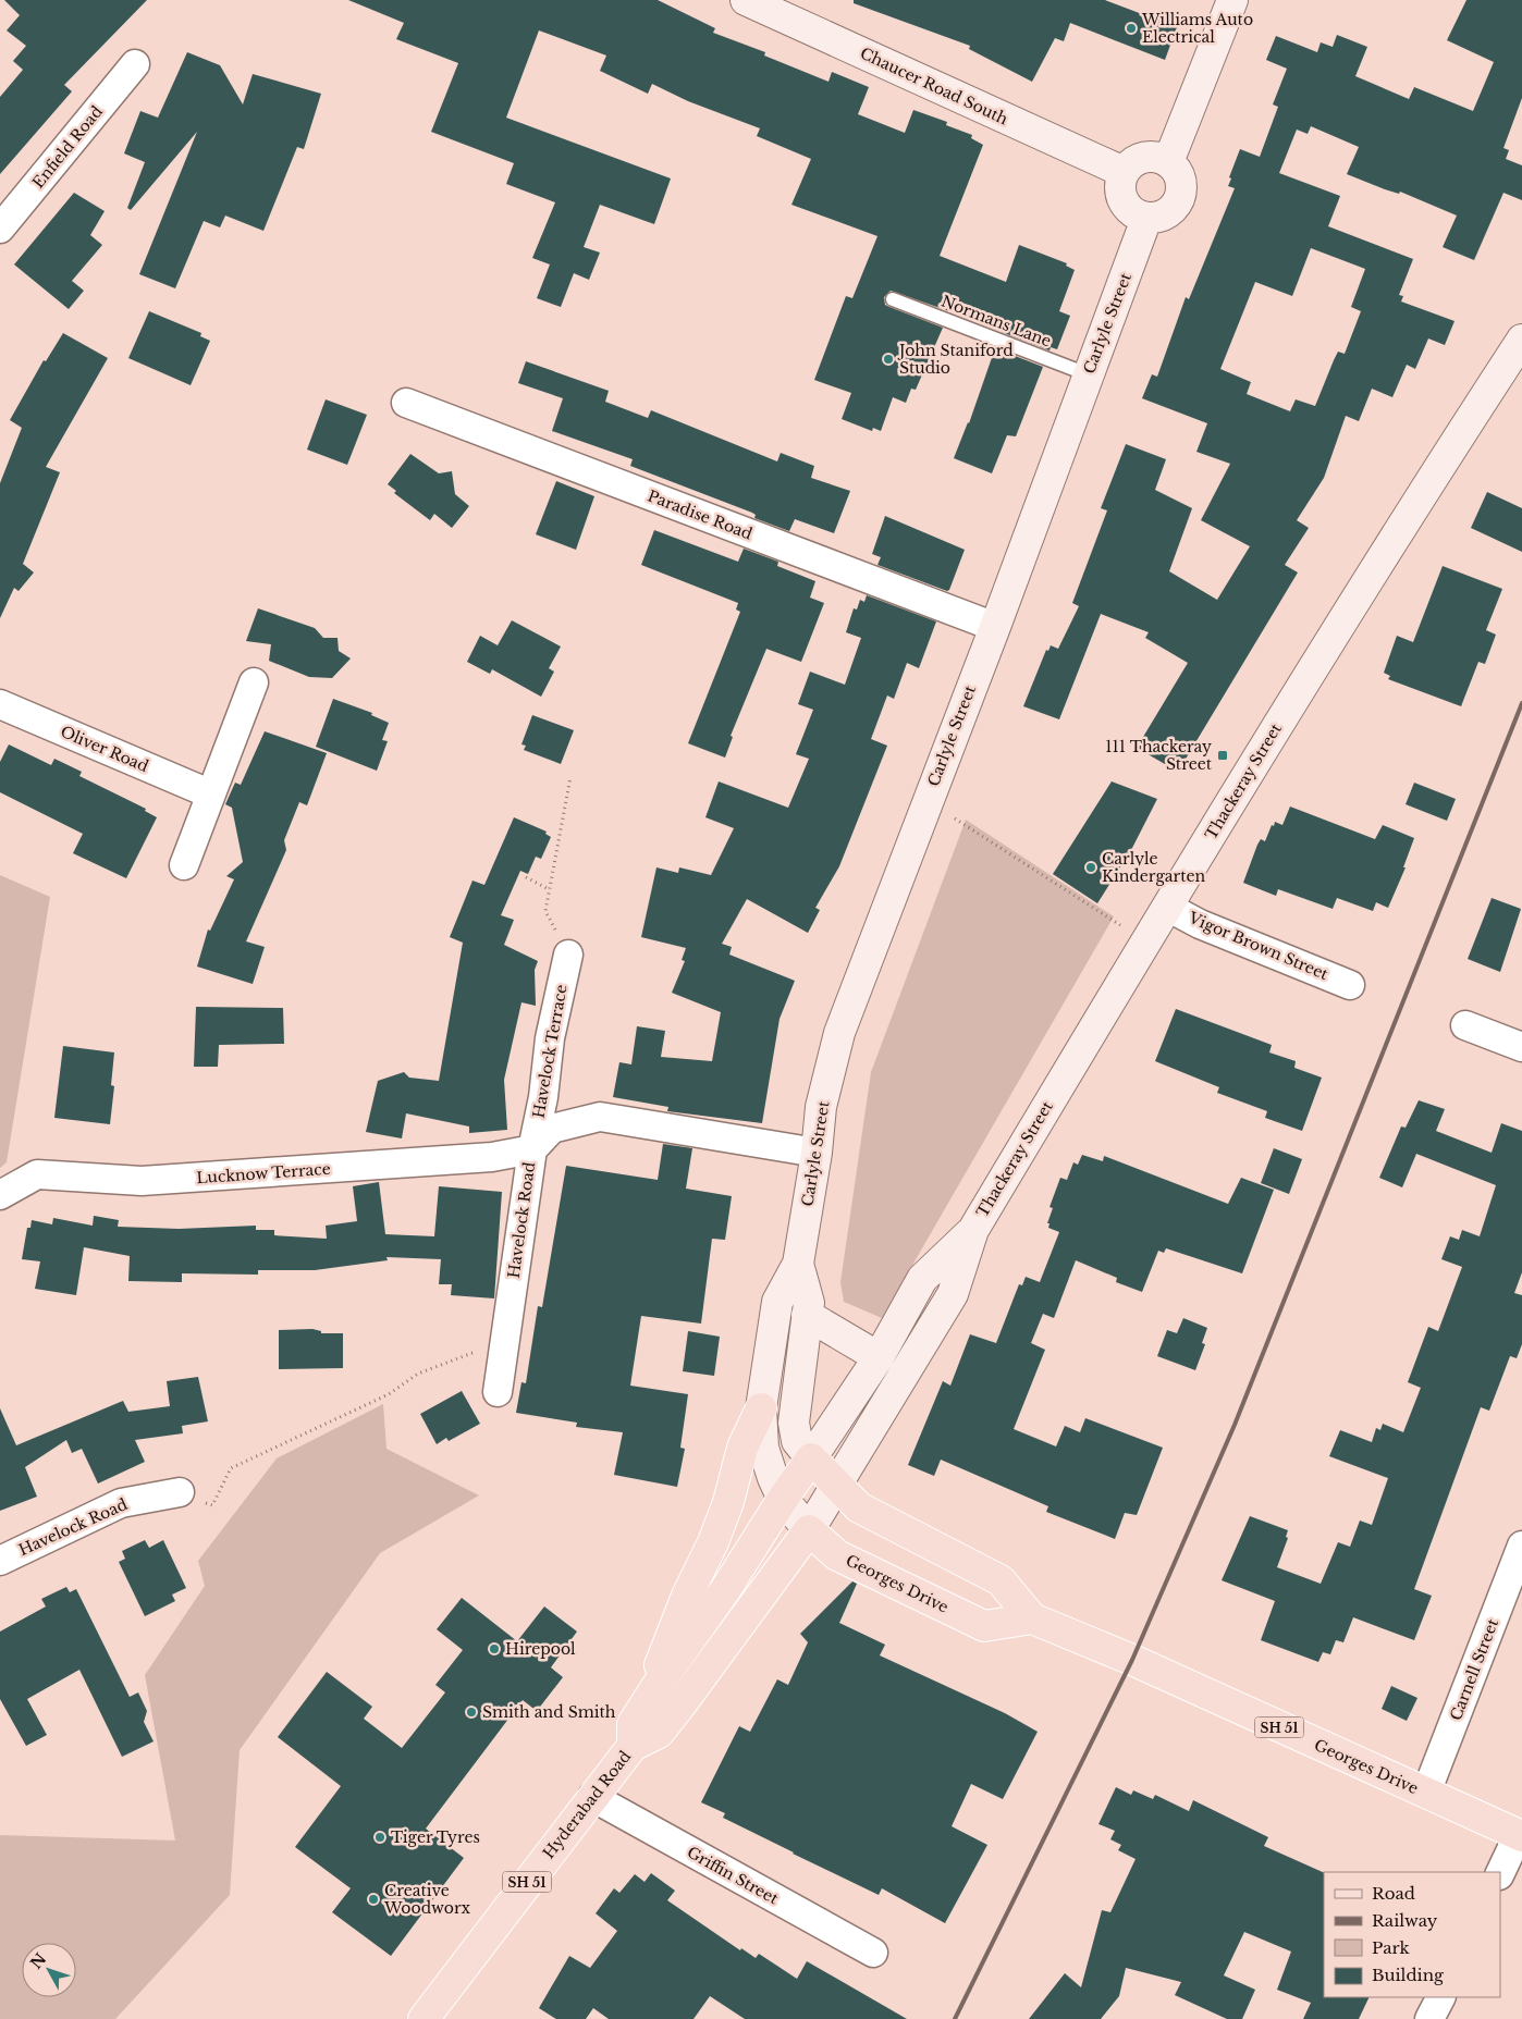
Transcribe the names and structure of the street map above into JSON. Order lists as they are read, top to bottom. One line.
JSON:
{"streets":{"main road":["Chaucer Road South","Carlyle Street","Thackeray Street","Georges Drive","SH 51","Hyderabad Road"],"street":["Enfield Road","Paradise Road","Oliver Road","Vigor Brown Street","Havelock Terrace","Lucknow Terrace","Havelock Road","Carnell Street","Griffin Street"],"lane":["Normans Lane"]},"crossings":[["Chaucer Road South","Carlyle Street"],["Normans Lane","Carlyle Street"],["Carlyle Street","Paradise Road"],["Carlyle Street","Thackeray Street"],["Carlyle Street","Havelock Road"],["Carlyle Street","Georges Drive"],["Carlyle Street","Hyderabad Road"],["Thackeray Street","Vigor Brown Street"],["Thackeray Street","Georges Drive"],["Thackeray Street","Hyderabad Road"],["Havelock Terrace","Lucknow Terrace"],["Havelock Terrace","Havelock Road"],["Lucknow Terrace","Havelock Road"],["Georges Drive","Carnell Street"],["Georges Drive","Hyderabad Road"],["Hyderabad Road","Griffin Street"]],"places":{"other":["Williams Auto Electrical","John Staniford Studio","Carlyle Kindergarten","Hirepool","Smith and Smith","Tiger Tyres","Creative Woodworx"],"transit":["111 Thackeray Street"]},"legend":["Road","Railway","Park","Building"],"north":"top left"}
